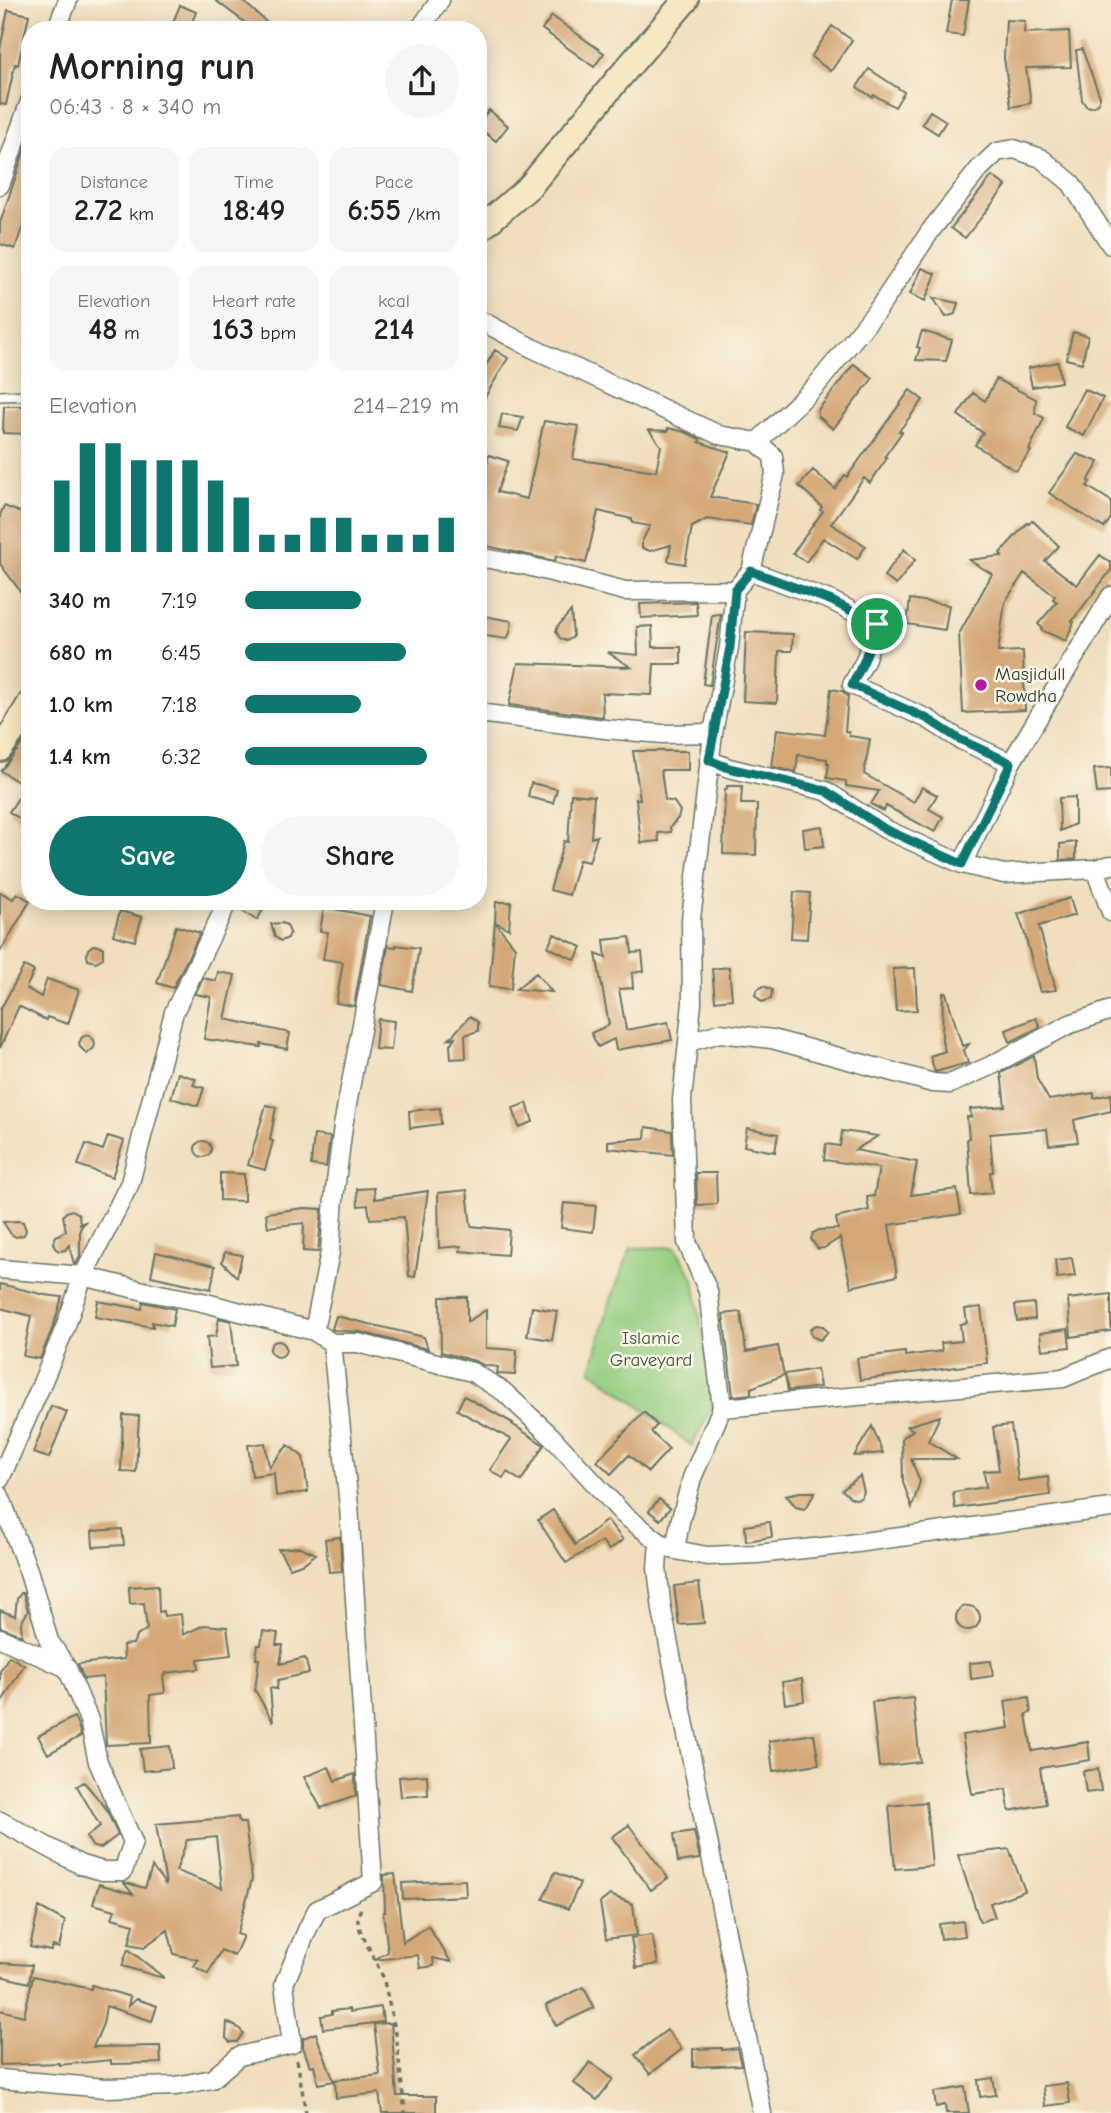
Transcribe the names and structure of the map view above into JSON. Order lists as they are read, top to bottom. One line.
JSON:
{"parks":["Islamic Graveyard"],"places":["Masjidull Rowdha"],"page":{"heading":["Morning run","06:43 · 8 × 340 m"],"stats":[["Distance","2.72 km"],["Time","18:49"],["Pace","6:55 /km"],["Elevation","48 m"],["Heart rate","163 bpm"],["kcal","214"]],"chart":["Elevation","214–219 m"],"list":[{"name":"340 m","note":"7:19"},{"name":"680 m","note":"6:45"},{"name":"1.0 km","note":"7:18"},{"name":"1.4 km","note":"6:32"}],"buttons":["Save","Share"]}}
